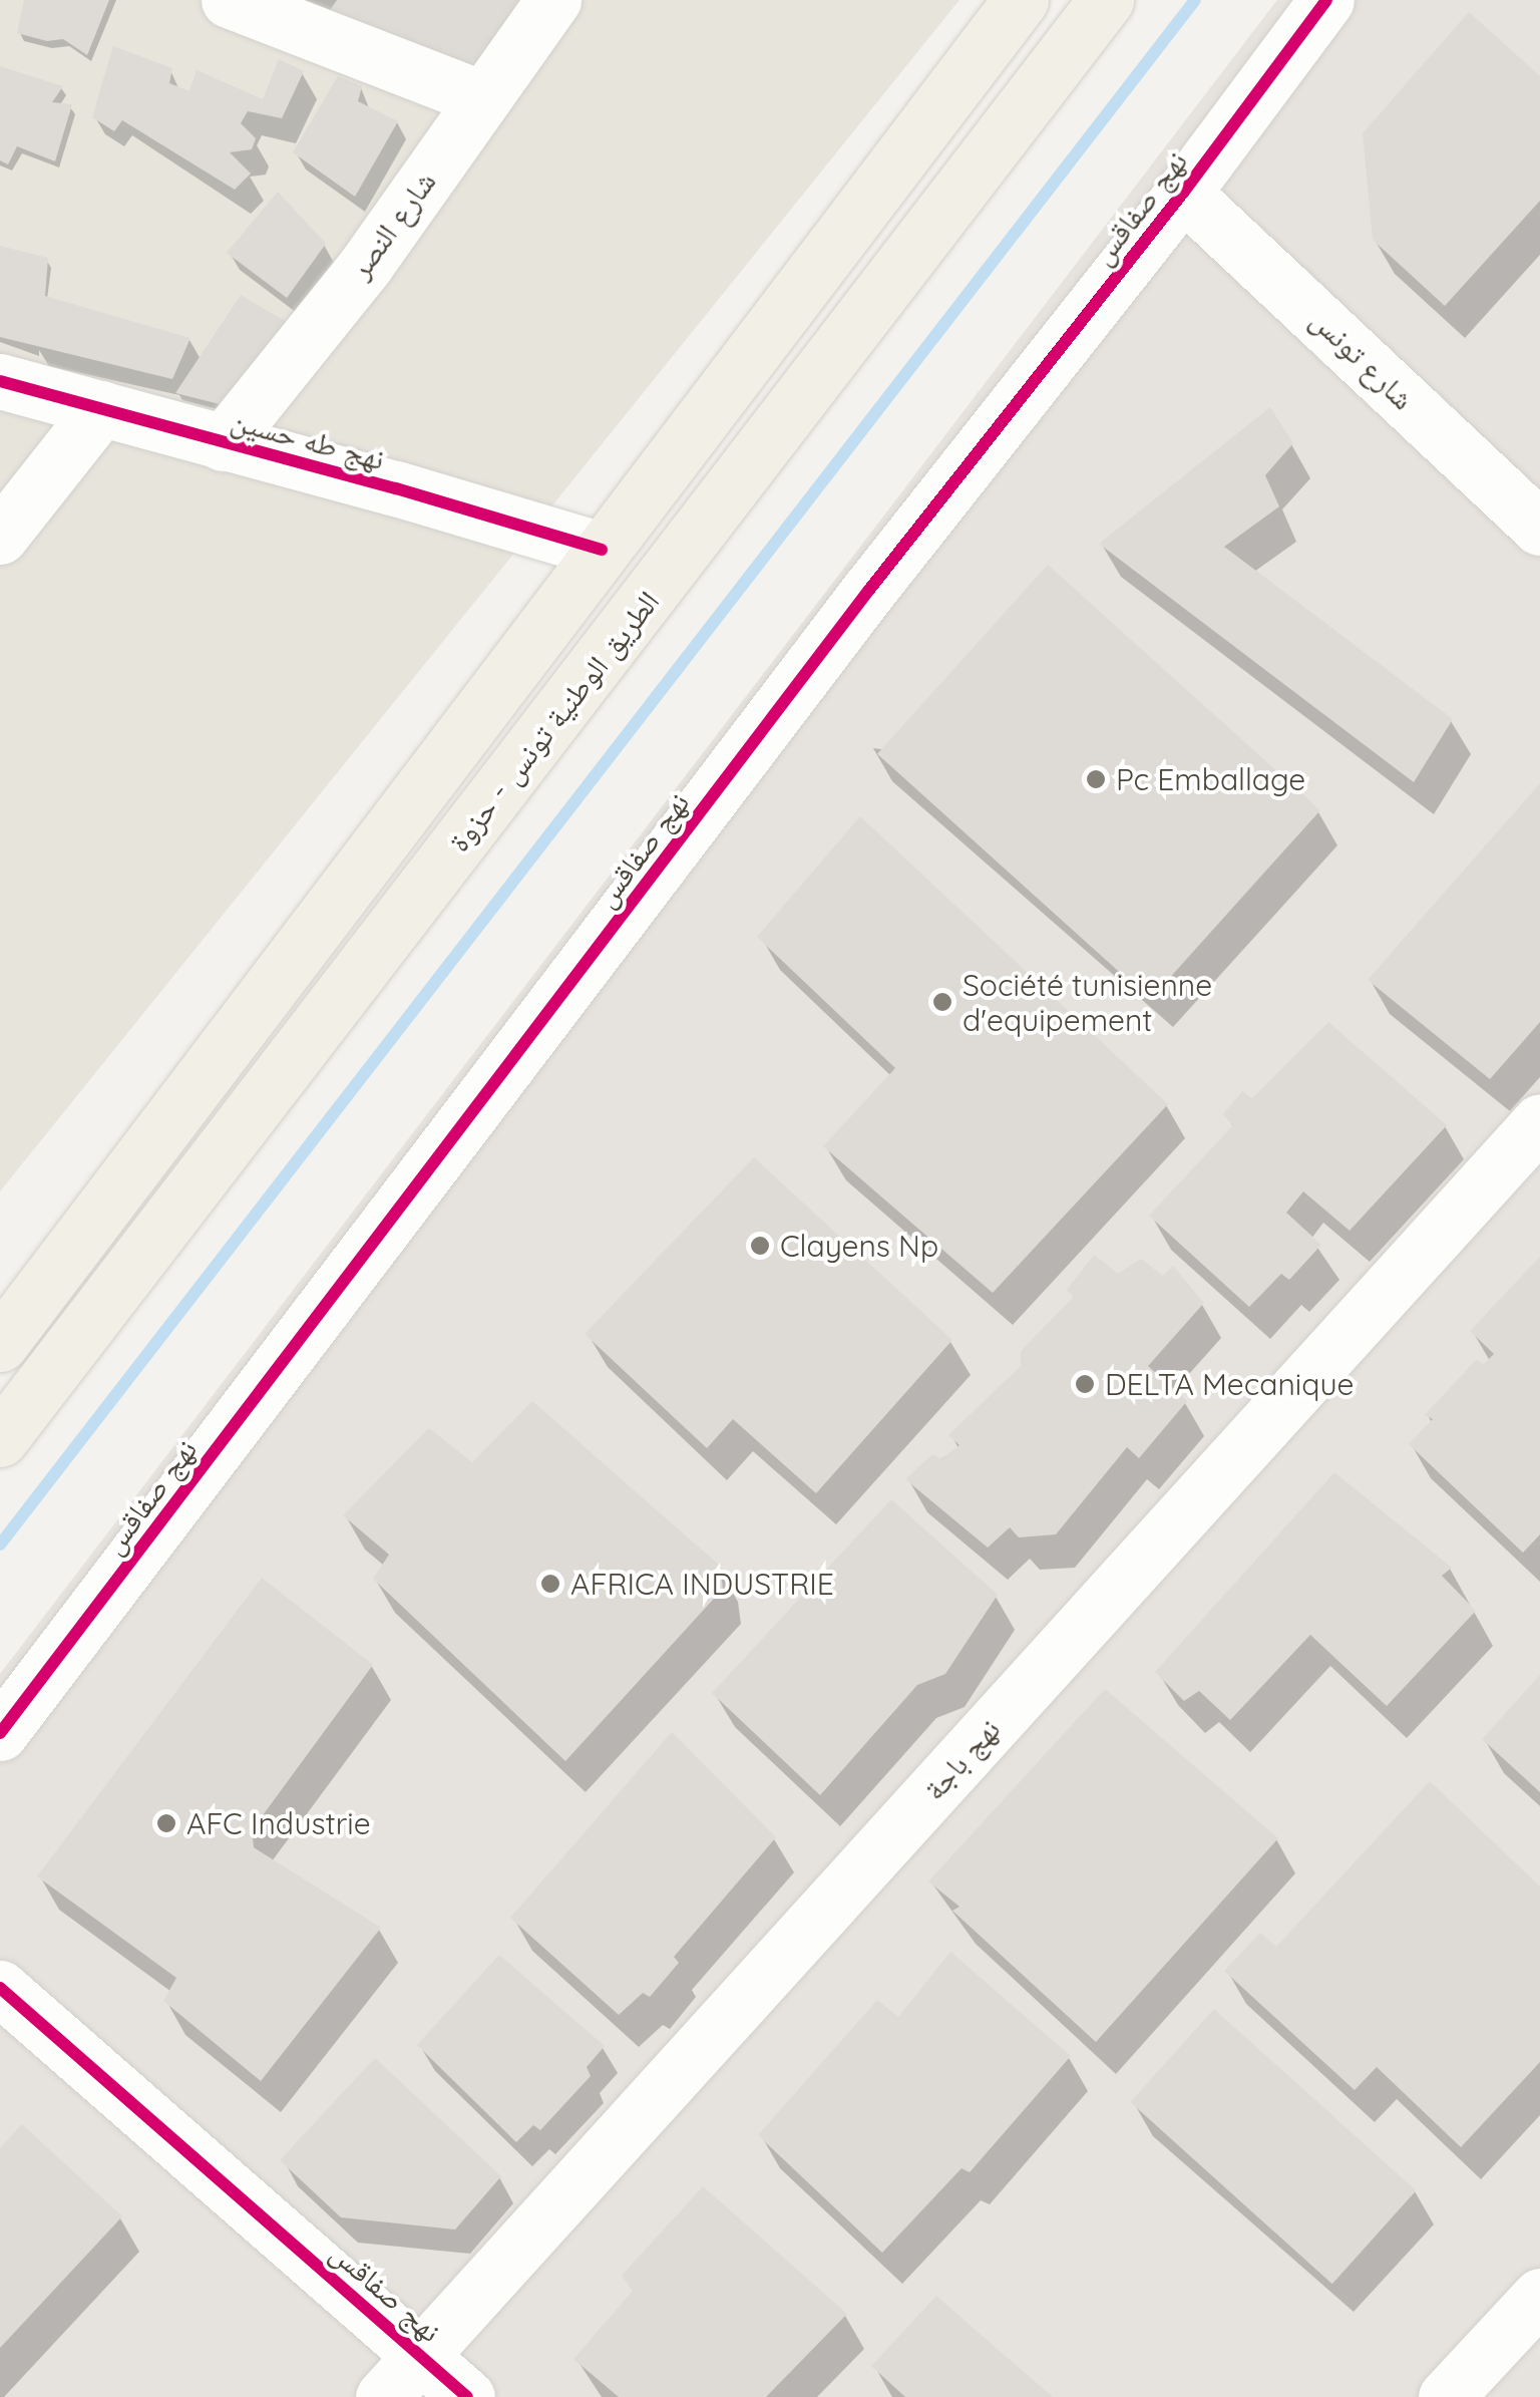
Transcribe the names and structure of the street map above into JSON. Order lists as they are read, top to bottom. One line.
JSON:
{"streets":{"main road":["الطريق الوطنية تونس - حزوة"],"street":["نهج صفاقس","شارع النصر","شارع تونس","نهج طه حسين","نهج باجة"]},"crossings":[["نهج صفاقس","شارع تونس"],["نهج صفاقس","نهج باجة"],["شارع النصر","نهج طه حسين"]],"places":["Pc Emballage","Société tunisienne d'equipement","Clayens Np","DELTA Mecanique","AFRICA INDUSTRIE","AFC Industrie"]}
